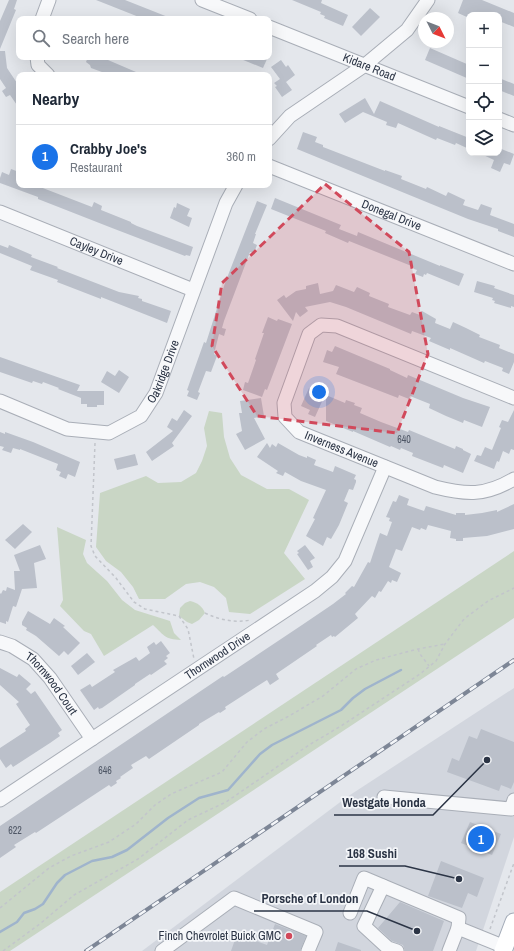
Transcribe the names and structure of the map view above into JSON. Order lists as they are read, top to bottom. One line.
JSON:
{"streets":{"street":["Kidare Road","Donegal Drive","Cayley Drive","Oakridge Drive","Inverness Avenue","Thornwood Drive","Thornwood Court"]},"crossings":[["Cayley Drive","Oakridge Drive"],["Inverness Avenue","Thornwood Drive"],["Thornwood Drive","Thornwood Court"]],"places":["Westgate Honda","168 Sushi","Porsche of London","Finch Chevrolet Buick GMC"],"house_numbers":["640","646","622"],"north":"bottom right","page":{"map_buttons":["+","−"],"search":"Search here","heading":"Nearby","list":[{"mark":"1","name":"Crabby Joe's","note":"Restaurant","value":"360 m"}],"pins":"1"}}
